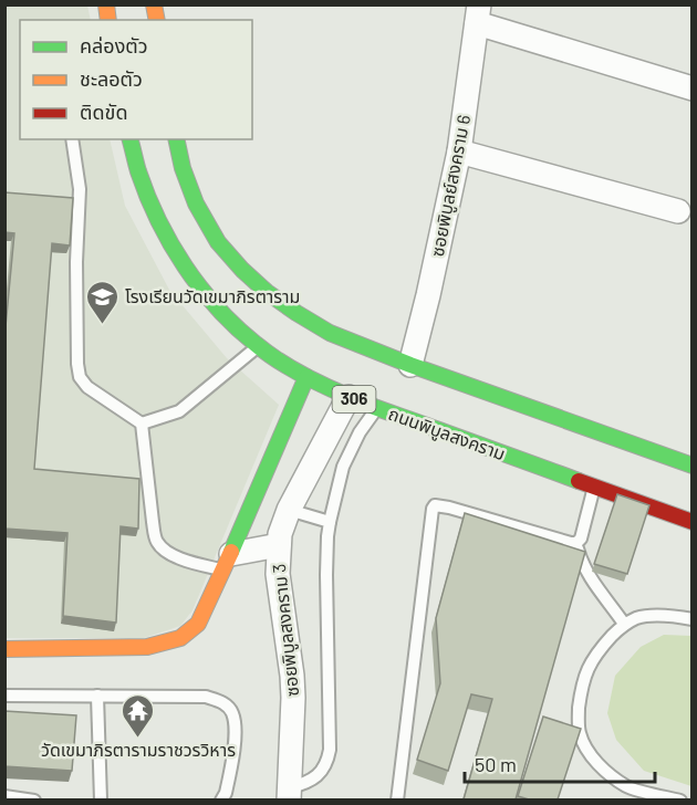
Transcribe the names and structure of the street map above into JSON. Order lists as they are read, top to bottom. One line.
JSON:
{"streets":{"main road":["306","ถนนพิบูลสงคราม"],"street":["ซอยพิบูลย์สงคราม 6","ซอยพิบูลสงคราม 3"]},"crossings":[["ถนนพิบูลสงคราม","ซอยพิบูลสงคราม 3"]],"places":{"school or university":["โรงเรียนวัดเขมาภิรตาราม"],"temple":["วัดเขมาภิรตารามราชวรวิหาร"]},"legend":["คล่องตัว","ชะลอตัว","ติดขัด"],"scale_bar":"50 m"}
